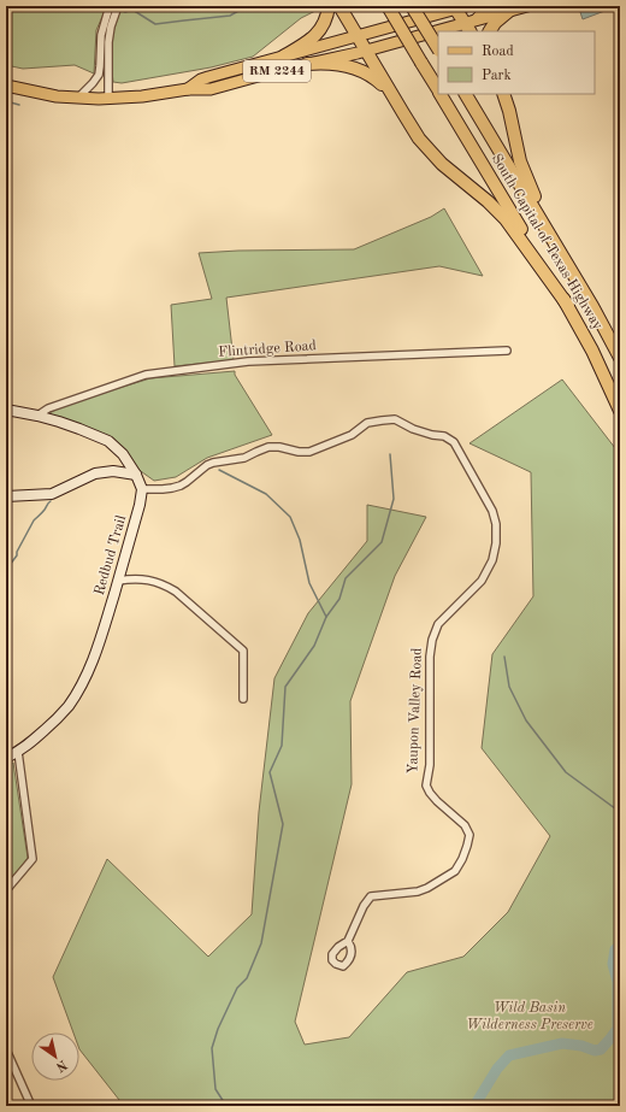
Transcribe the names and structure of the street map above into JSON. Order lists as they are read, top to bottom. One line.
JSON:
{"streets":{"highway":["South Capital of Texas Highway"],"main road":["RM 2244"],"street":["Flintridge Road","Redbud Trail","Yaupon Valley Road"]},"crossings":[["Redbud Trail","Yaupon Valley Road"]],"parks":["Wild Basin Wilderness Preserve"],"legend":["Road","Park"],"north":"bottom right"}
